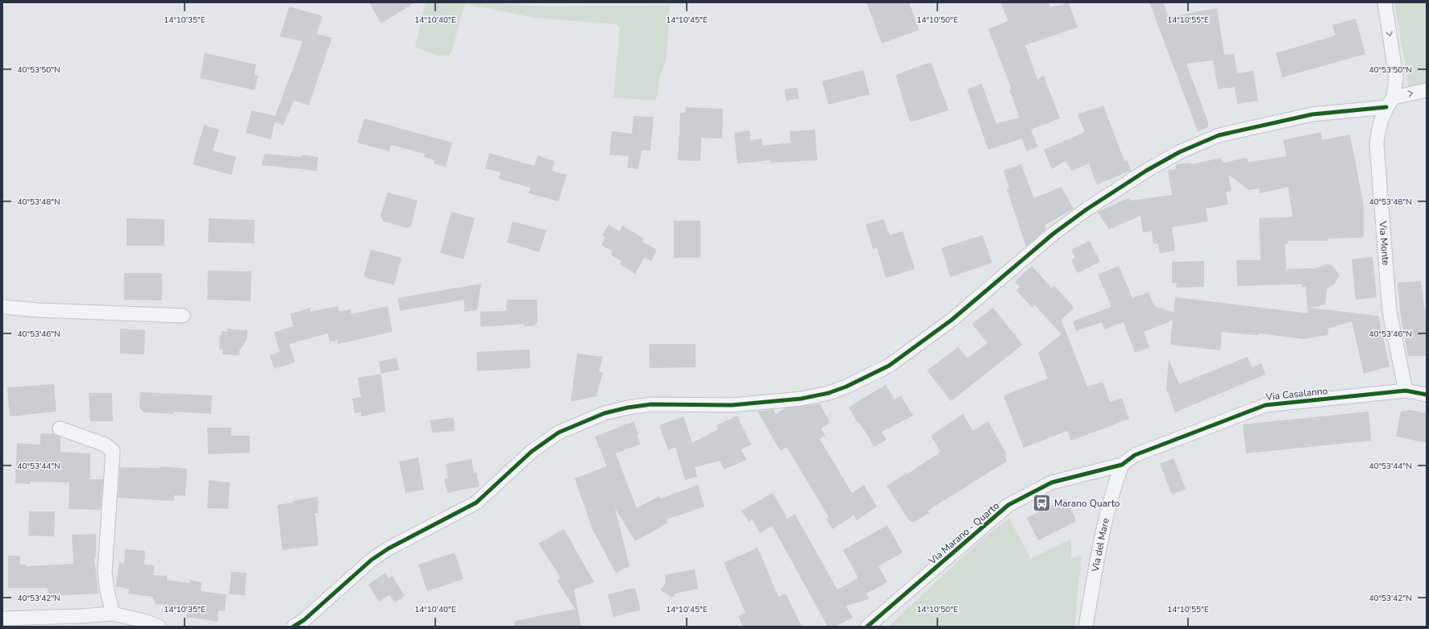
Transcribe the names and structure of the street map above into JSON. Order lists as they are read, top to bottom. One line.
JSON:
{"streets":{"street":["Via Monte","Via Casalanno","Via Marano - Quarto","Via del Mare"]},"crossings":[["Via Monte","Via Casalanno"],["Via Casalanno","Via Marano - Quarto"],["Via Casalanno","Via del Mare"],["Via Marano - Quarto","Via del Mare"]],"places":{"bus stop":["Marano Quarto"]},"coordinates":["14°10'35\"E","14°10'40\"E","14°10'45\"E","14°10'50\"E","14°10'55\"E","40°53'50\"N","40°53'48\"N","40°53'46\"N","40°53'44\"N","40°53'42\"N"]}
